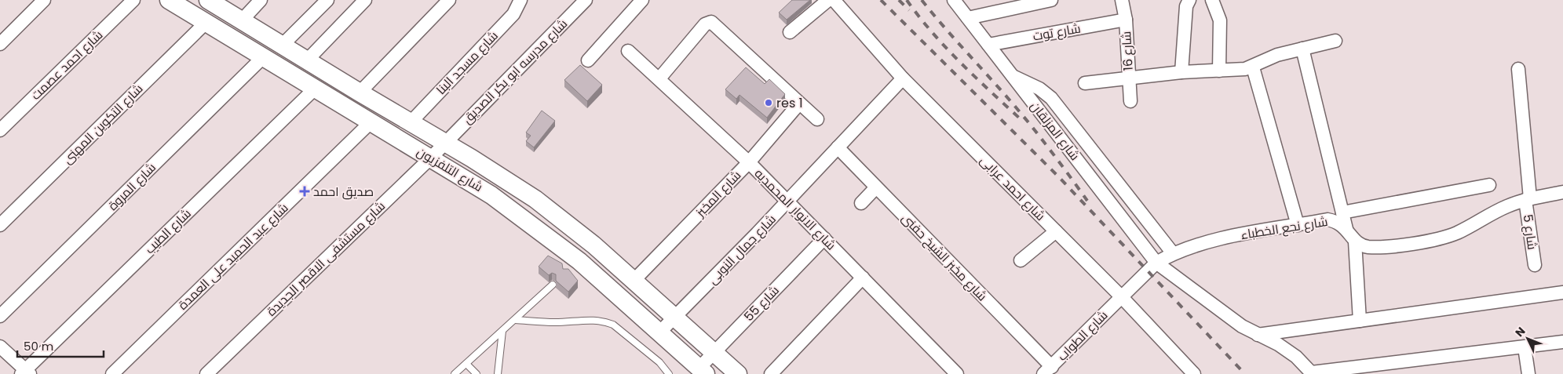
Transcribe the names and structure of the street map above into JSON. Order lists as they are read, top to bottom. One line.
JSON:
{"streets":{"main road":["شارع التلفزيون"],"street":["شارع توت","شارع 16","شارع مسجد البنا","شارع احمد عصمت","شارع مدرسه ابو بكر الصديق","شارع التكوين المهنى","شارع المزلقان","شارع المروة","شارع احمد عرابى","شارع المخبز","شارع الانوار المحمديه","شارع نجع الخطباء","شارع الطيب","شارع 5","شارع جمال النوبى","شارع عبد الحميد على العمدة","شارع مخبز الشيخ حفنى","شارع مستشفى الاقصر الجديدة","شارع 55","شارع الطواب"]},"crossings":[["شارع توت","شارع 16"],["شارع توت","شارع المزلقان"],["شارع مسجد البنا","شارع التلفزيون"],["شارع مدرسه ابو بكر الصديق","شارع التلفزيون"],["شارع مدرسه ابو بكر الصديق","شارع مستشفى الاقصر الجديدة"],["شارع التكوين المهنى","شارع التلفزيون"],["شارع المزلقان","شارع نجع الخطباء"],["شارع التلفزيون","شارع المروة"],["شارع التلفزيون","شارع المخبز"],["شارع التلفزيون","شارع الطيب"],["شارع التلفزيون","شارع جمال النوبى"],["شارع التلفزيون","شارع عبد الحميد على العمدة"],["شارع التلفزيون","شارع مستشفى الاقصر الجديدة"],["شارع التلفزيون","شارع 55"],["شارع احمد عرابى","شارع نجع الخطباء"],["شارع احمد عرابى","شارع جمال النوبى"],["شارع احمد عرابى","شارع الطواب"],["شارع المخبز","شارع الانوار المحمديه"],["شارع الانوار المحمديه","شارع جمال النوبى"],["شارع الانوار المحمديه","شارع 55"],["شارع نجع الخطباء","شارع الطواب"],["شارع جمال النوبى","شارع مخبز الشيخ حفنى"],["شارع مخبز الشيخ حفنى","شارع الطواب"]],"places":{"other":["res 1"],"health":["صديق احمد"]},"scale_bar":"50 m","north":"top left"}
